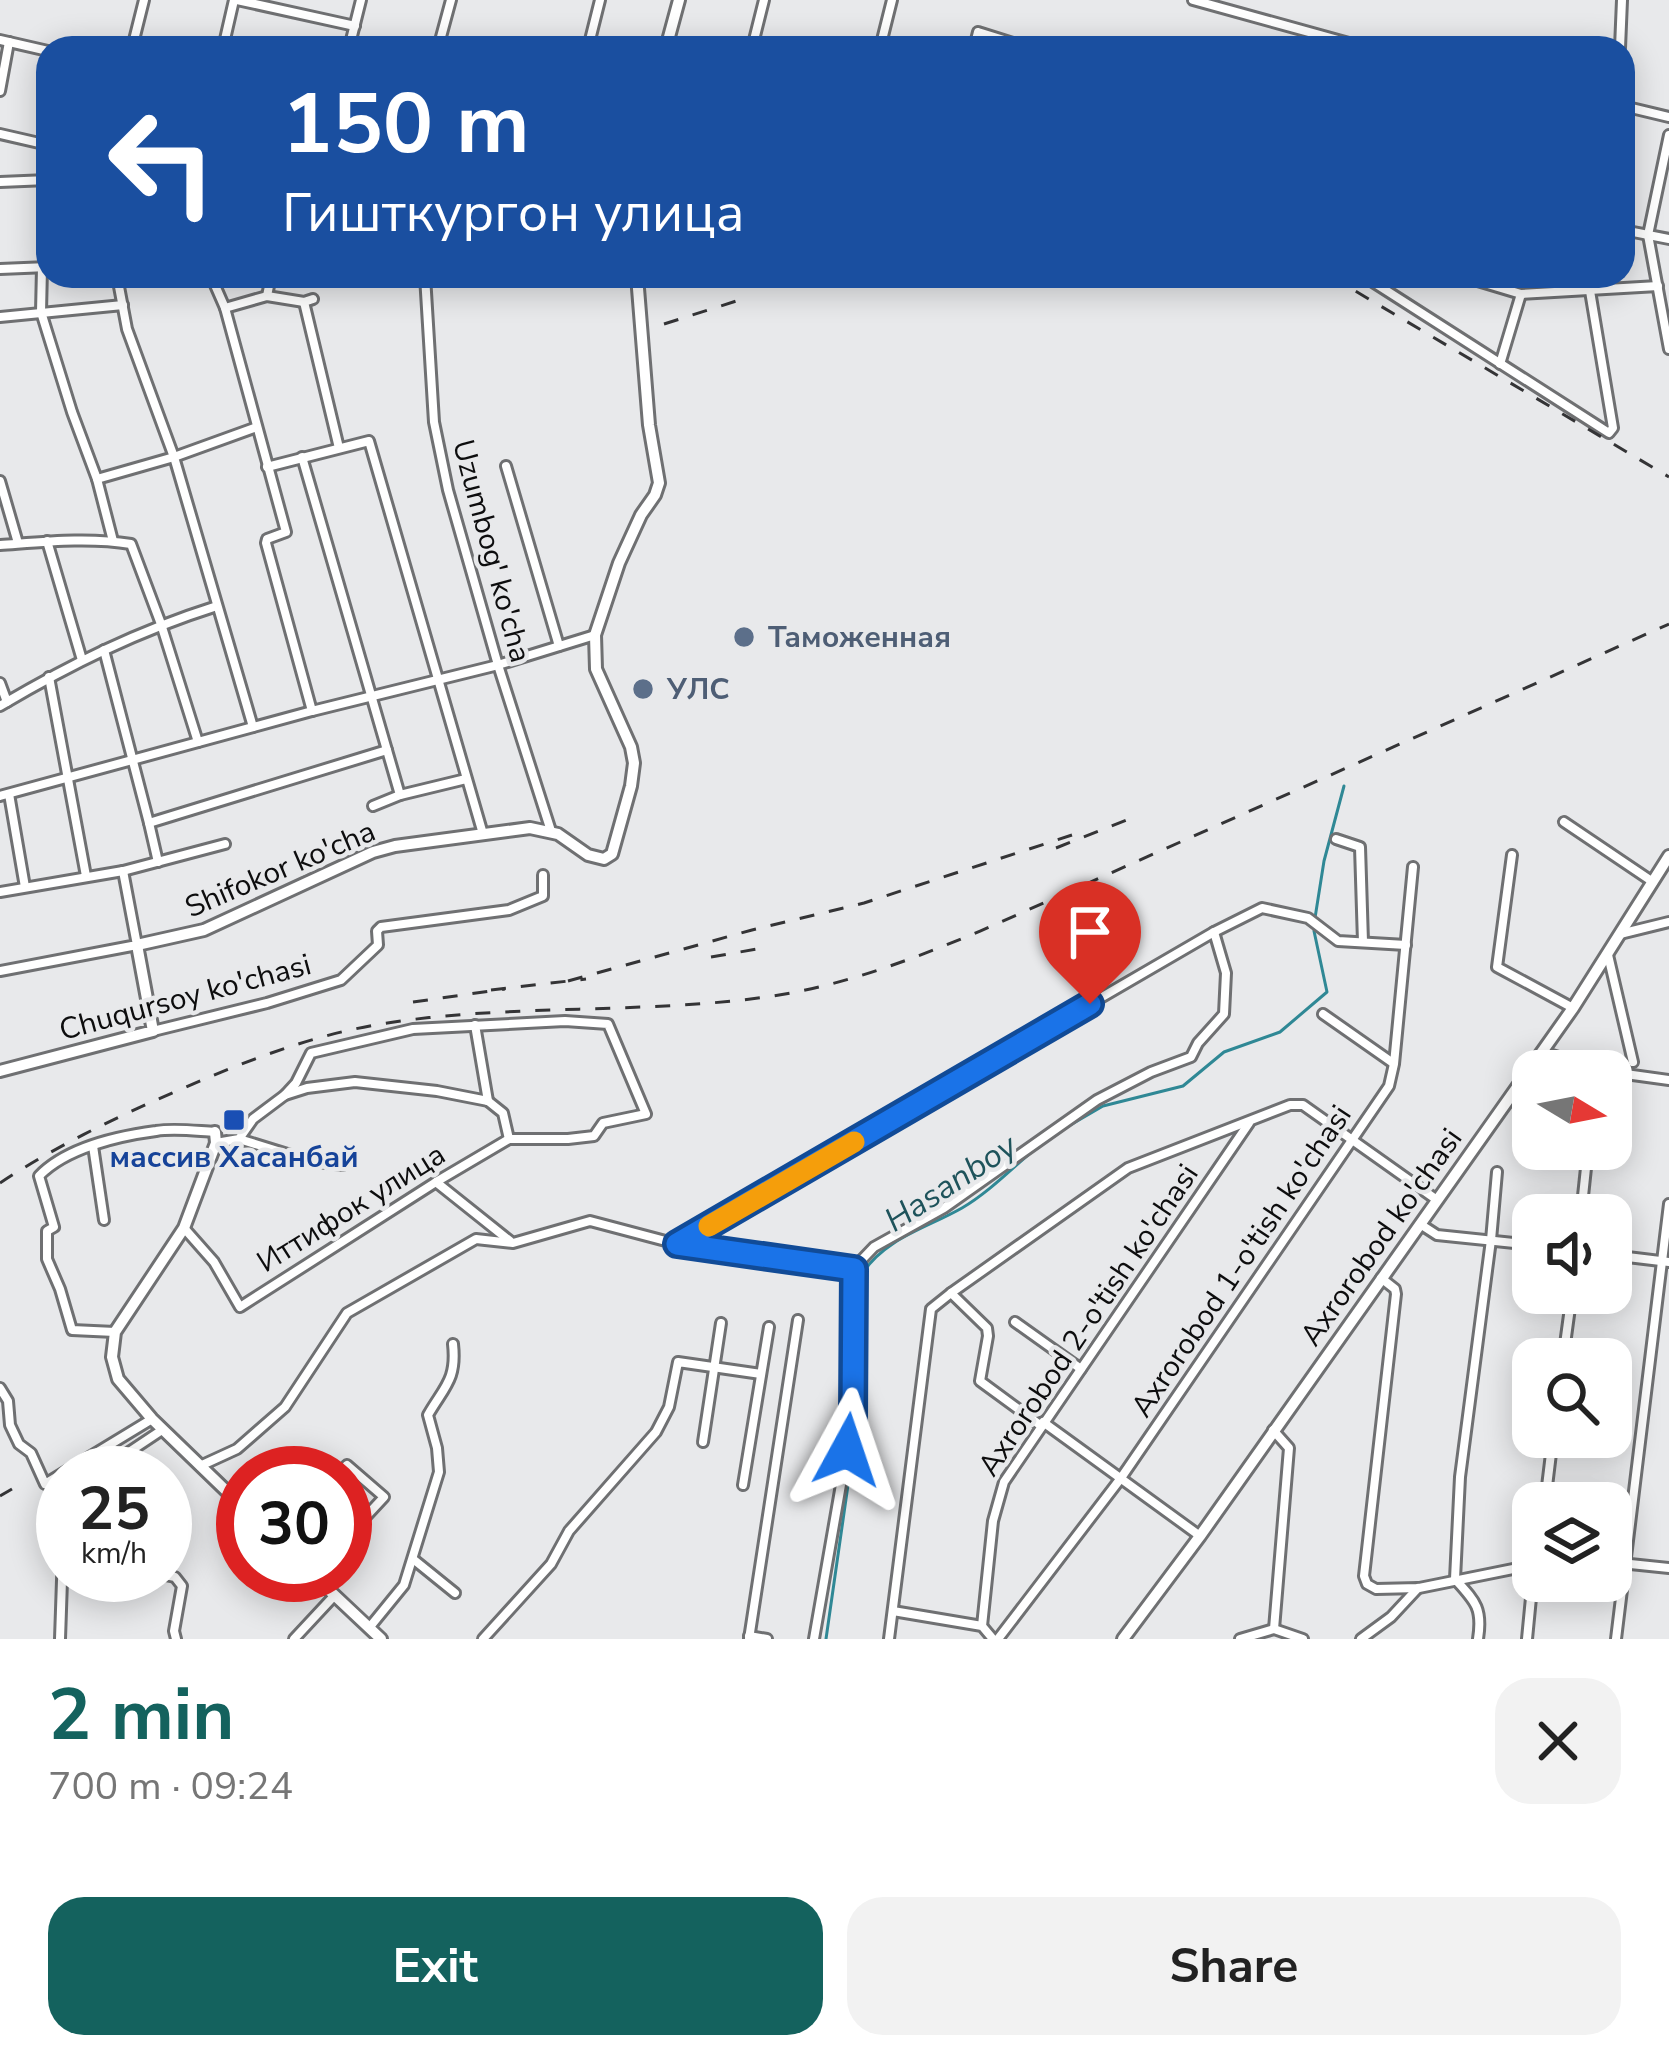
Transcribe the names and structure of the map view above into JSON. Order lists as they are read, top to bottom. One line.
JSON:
{"streets":{"street":["Uzumbog' ko'cha","Shifokor ko'cha","Chuqursoy ko'chasi","Иттифок улица","Axrorobod ko'chasi","Axrorobod 1-o'tish ko'chasi","Axrorobod 2-o'tish ko'chasi"]},"crossings":[["Uzumbog' ko'cha","Shifokor ko'cha"]],"water":["Hasanboy"],"places":{"other":["Таможенная","УЛС"],"transit":["массив Хасанбай"]},"north":"right","page":{"turn":["150 m","Гишткургон улица"],"speed":"25 km/h","limit":"30","heading":["2 min","700 m · 09:24"],"buttons":["Exit","Share"]}}
